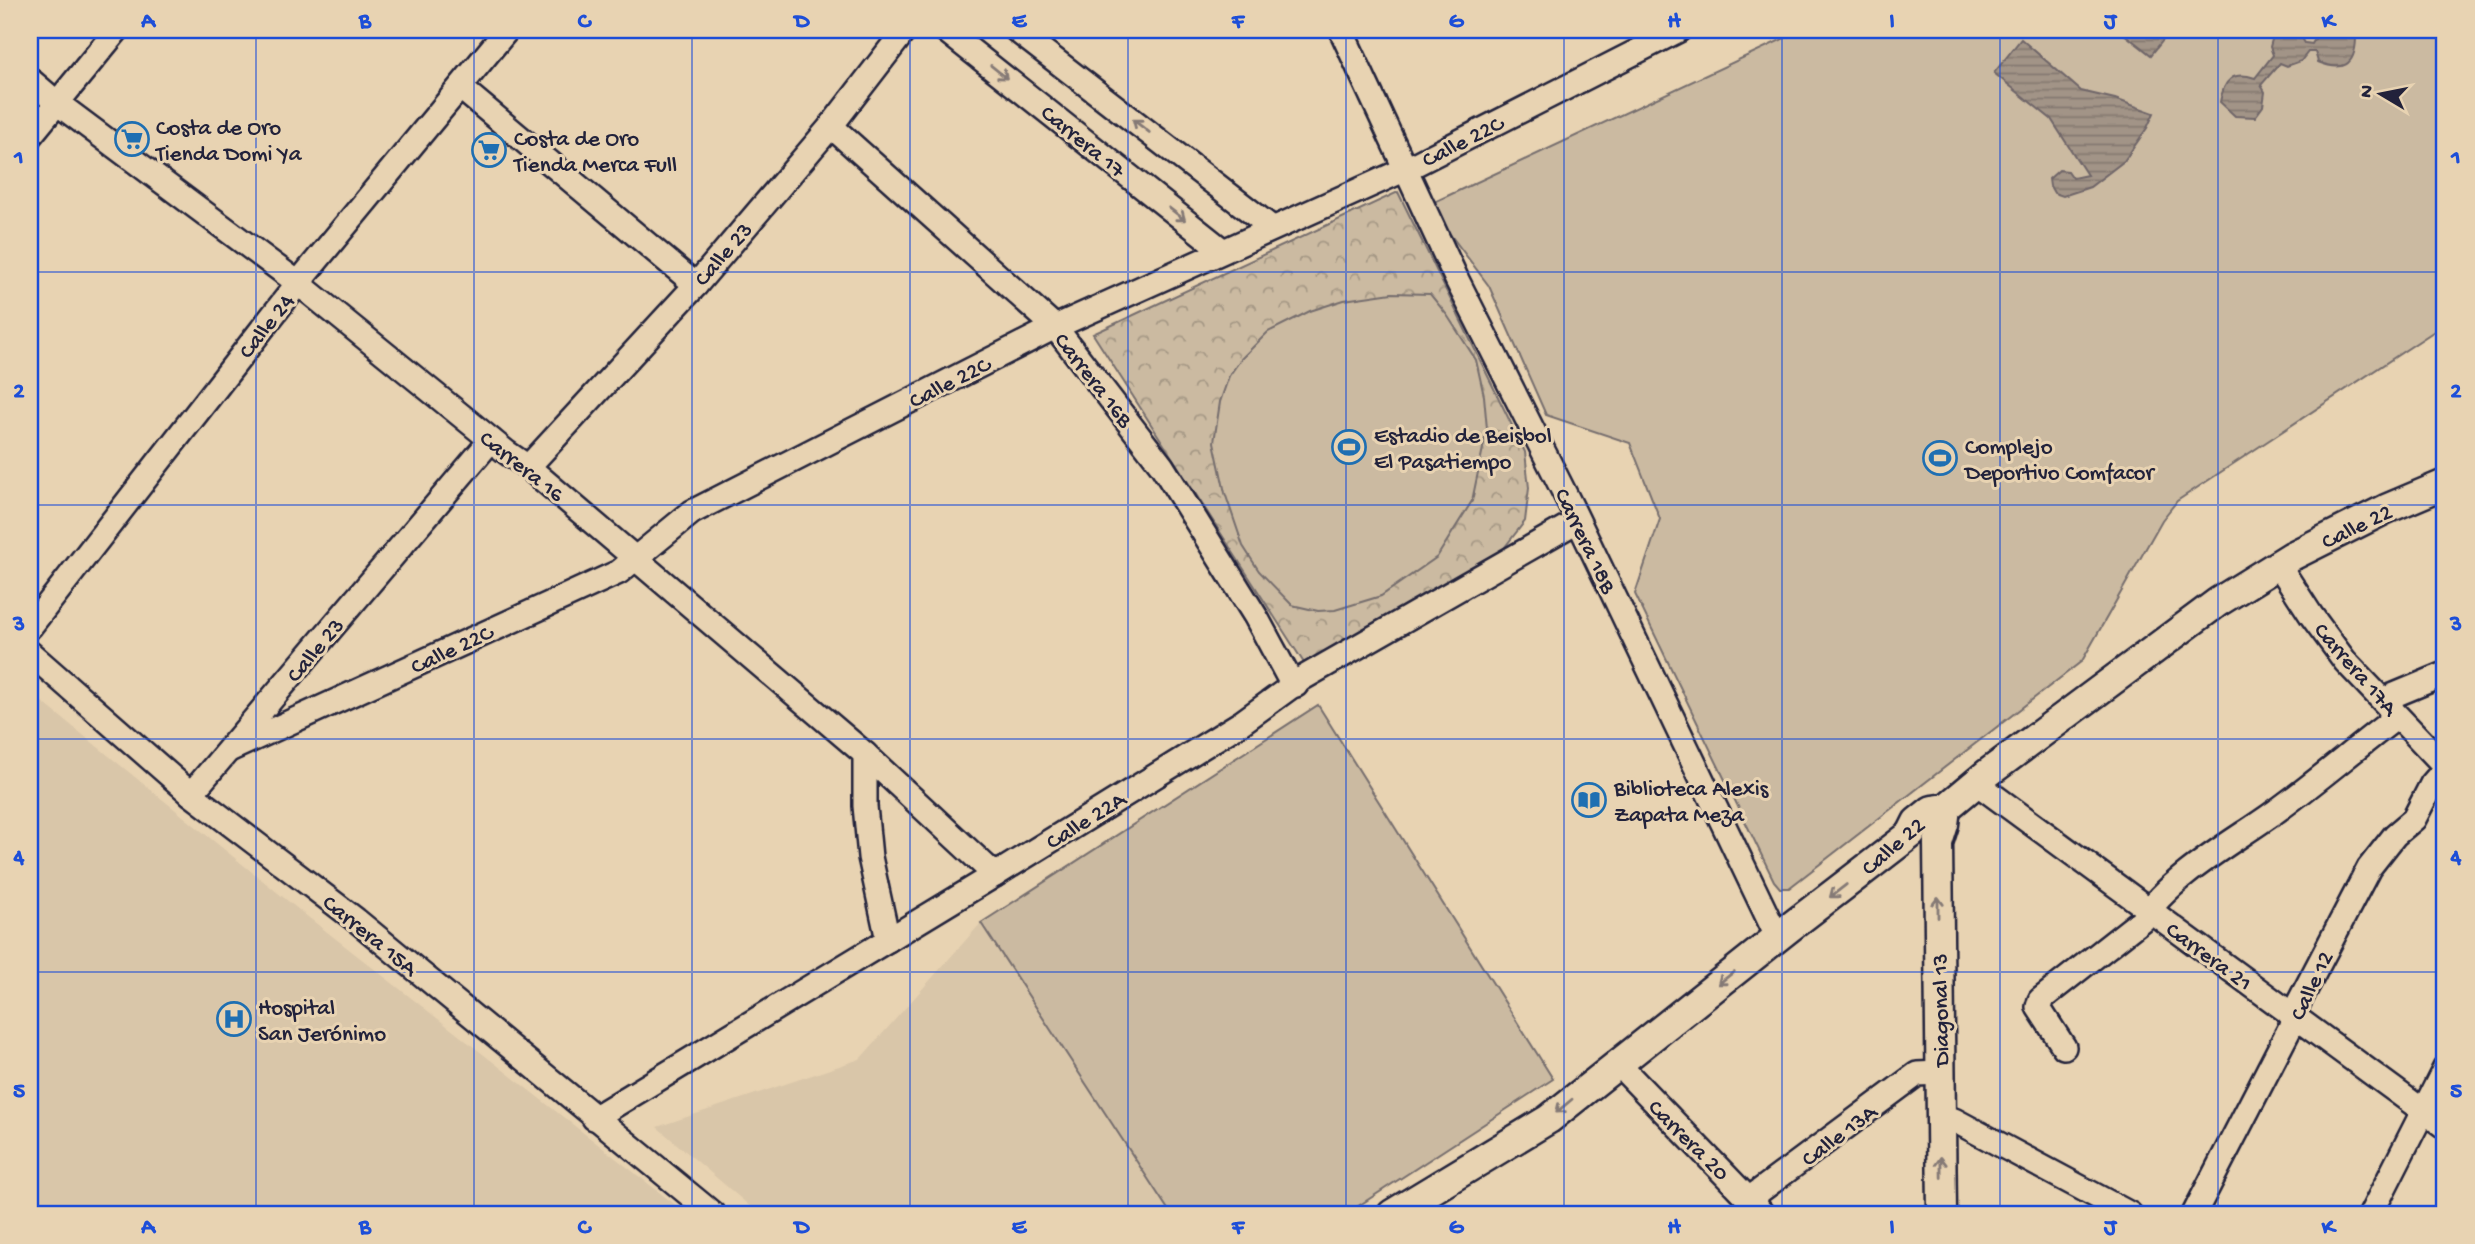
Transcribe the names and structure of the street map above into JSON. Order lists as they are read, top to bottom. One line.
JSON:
{"streets":{"street":["Carrera 17","Calle 22C","Calle 23","Calle 24","Carrera 16B","Carrera 16","Calle 22","Carrera 18B","Carrera 17A","Calle 22A","Carrera 15A","Carrera 21","Calle 12","Diagonal 13","Calle 13A","Carrera 20"]},"crossings":[["Carrera 17","Calle 22C"],["Calle 22C","Calle 23"],["Calle 22C","Carrera 16B"],["Calle 22C","Carrera 16"],["Calle 22C","Carrera 18B"],["Calle 23","Carrera 16B"],["Calle 23","Carrera 16"],["Calle 23","Carrera 15A"],["Calle 24","Carrera 16"],["Carrera 16B","Calle 22A"],["Carrera 16","Calle 22A"],["Calle 22","Carrera 18B"],["Calle 22","Carrera 17A"],["Calle 22","Carrera 21"],["Calle 22","Diagonal 13"],["Calle 22","Carrera 20"],["Carrera 18B","Calle 22A"],["Carrera 17A","Calle 12"],["Calle 22A","Carrera 15A"],["Carrera 21","Calle 12"],["Diagonal 13","Calle 13A"],["Calle 13A","Carrera 20"]],"one_way":["Calle 22","Diagonal 13"],"places":{"supermarket":["Costa de Oro Tienda Domi Ya","Costa de Oro Tienda Merca Full"],"sports":["Estadio de Beisbol El Pasatiempo","Complejo Deportivo Comfacor"],"library":["Biblioteca Alexis Zapata Meza"],"hospital":["Hospital San Jerónimo"]},"north":"left","grid":{"columns":["A","B","C","D","E","F","G","H","I","J","K"],"rows":["1","2","3","4","5"]}}
